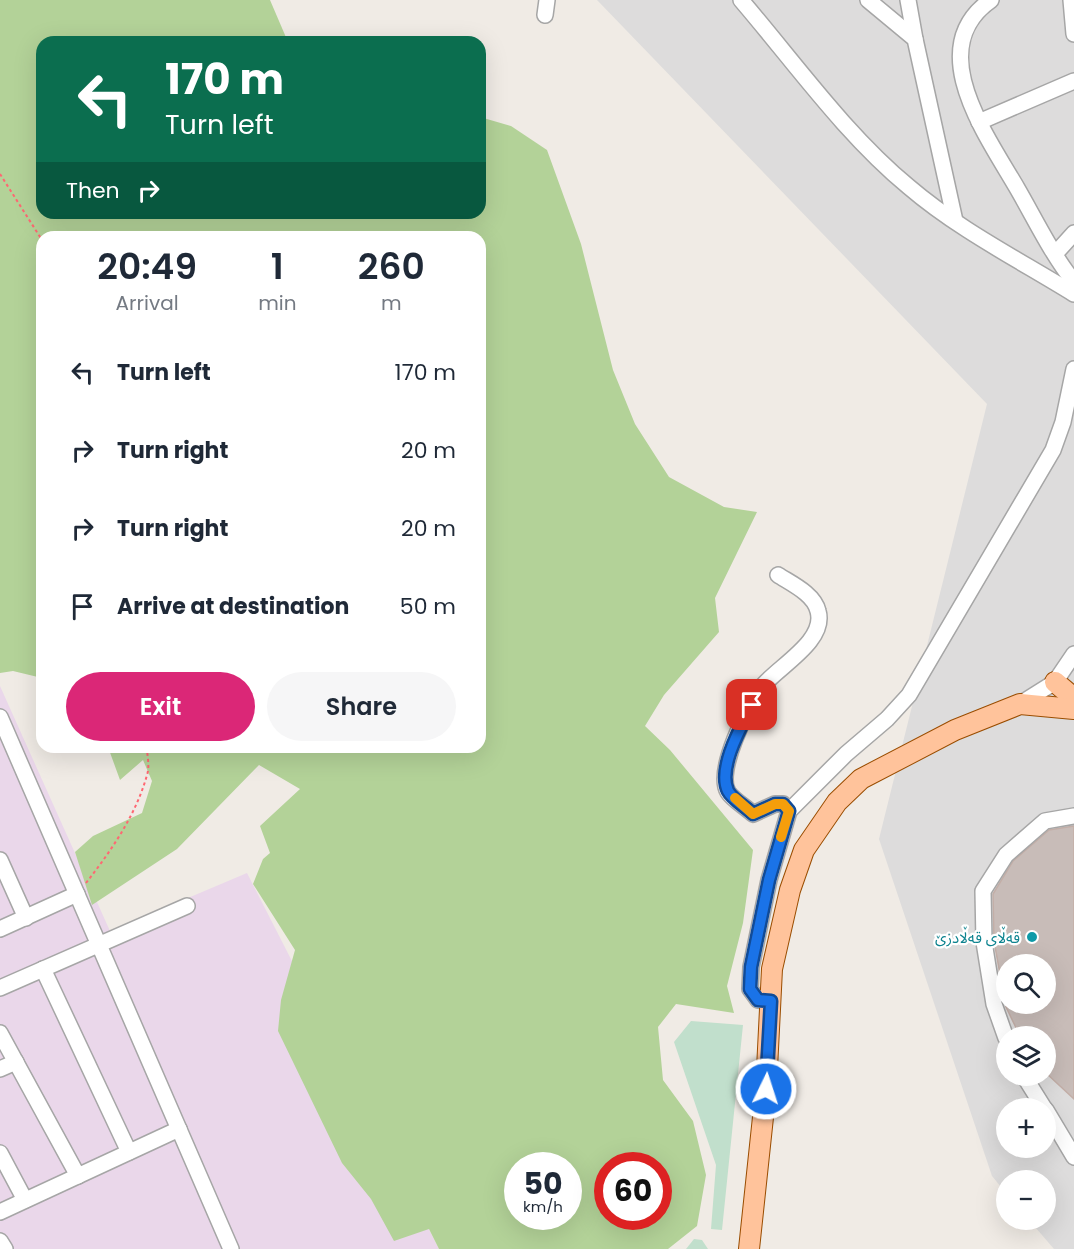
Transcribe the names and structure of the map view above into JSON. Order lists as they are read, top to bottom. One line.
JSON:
{"places":["قەڵای قەڵادزێ"],"page":{"turn":["170 m","Turn left"],"then":"Then","eta":["20:49","Arrival","1","min","260","m"],"list":[{"name":"Turn left","value":"170 m"},{"name":"Turn right","value":"20 m"},{"name":"Turn right","value":"20 m"},{"name":"Arrive at destination","value":"50 m"}],"buttons":["Exit","Share"],"map_buttons":["+","−"],"speed":"50 km/h","limit":"60"}}
